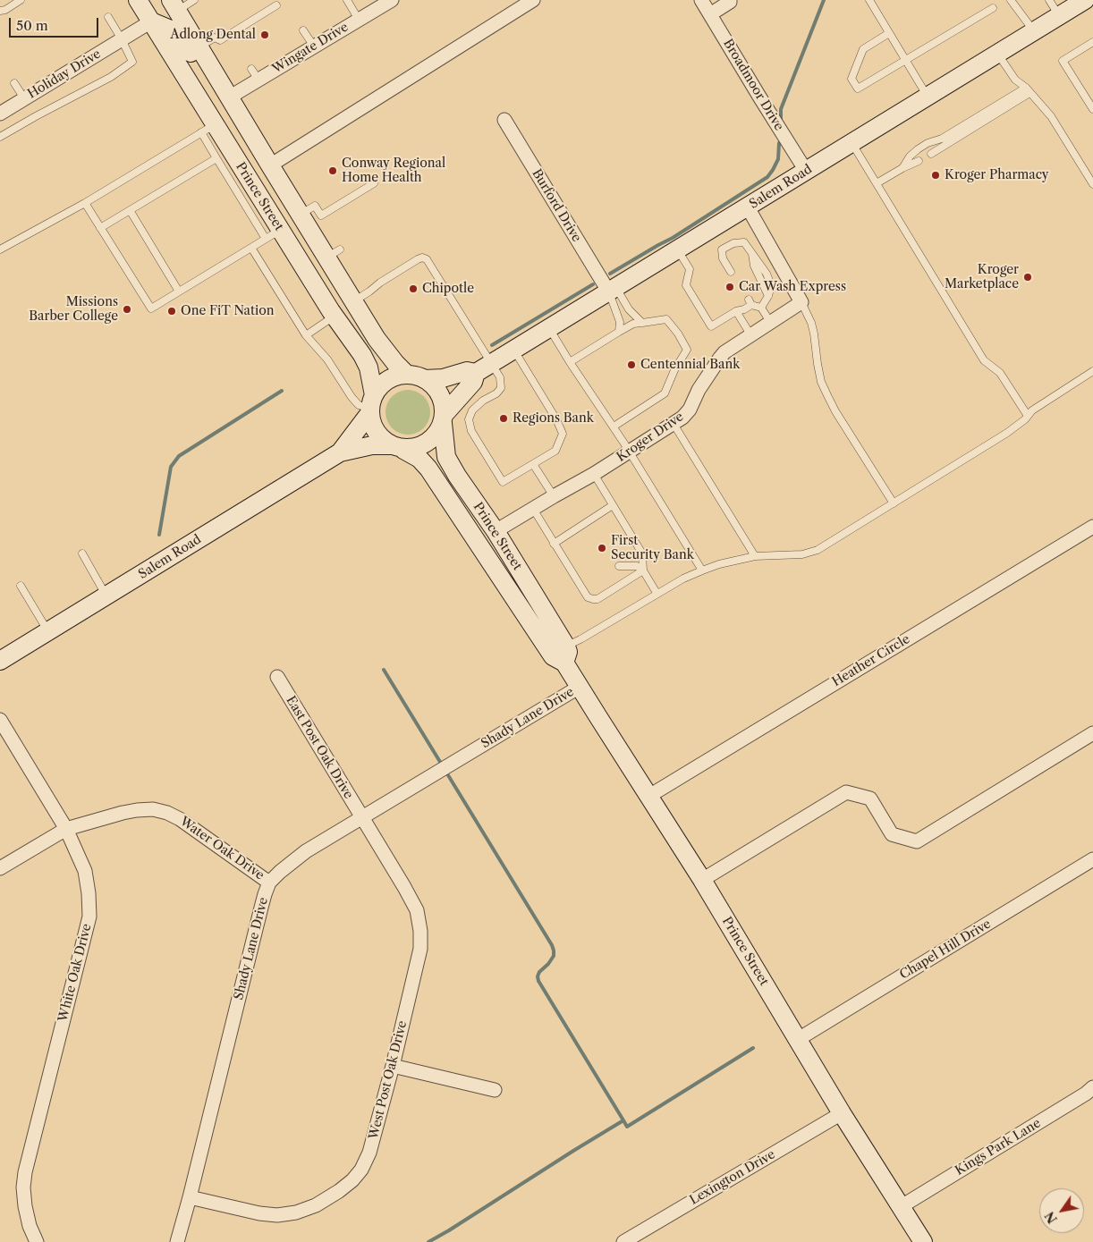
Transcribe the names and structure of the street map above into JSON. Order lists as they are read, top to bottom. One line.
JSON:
{"streets":{"main road":["Salem Road","Prince Street"],"street":["Wingate Drive","Holiday Drive","Broadmoor Drive","Burford Drive","Kroger Drive","Heather Circle","Shady Lane Drive","East Post Oak Drive","Water Oak Drive","Chapel Hill Drive","White Oak Drive","West Post Oak Drive","Kings Park Lane","Lexington Drive"]},"crossings":[["Wingate Drive","Prince Street"],["Holiday Drive","Prince Street"],["Broadmoor Drive","Salem Road"],["Salem Road","Prince Street"],["Salem Road","Burford Drive"],["Prince Street","Kroger Drive"],["Prince Street","Heather Circle"],["Prince Street","Shady Lane Drive"],["Prince Street","Chapel Hill Drive"],["Prince Street","Kings Park Lane"],["Prince Street","Lexington Drive"],["Shady Lane Drive","East Post Oak Drive"],["Shady Lane Drive","Water Oak Drive"],["Shady Lane Drive","West Post Oak Drive"],["East Post Oak Drive","West Post Oak Drive"],["Water Oak Drive","White Oak Drive"]],"places":["Adlong Dental","Conway Regional Home Health","Kroger Pharmacy","Kroger Marketplace","Car Wash Express","Chipotle","Missions Barber College","One FiT Nation","Centennial Bank","Regions Bank","First Security Bank"],"scale_bar":"50 m","north":"bottom left"}
